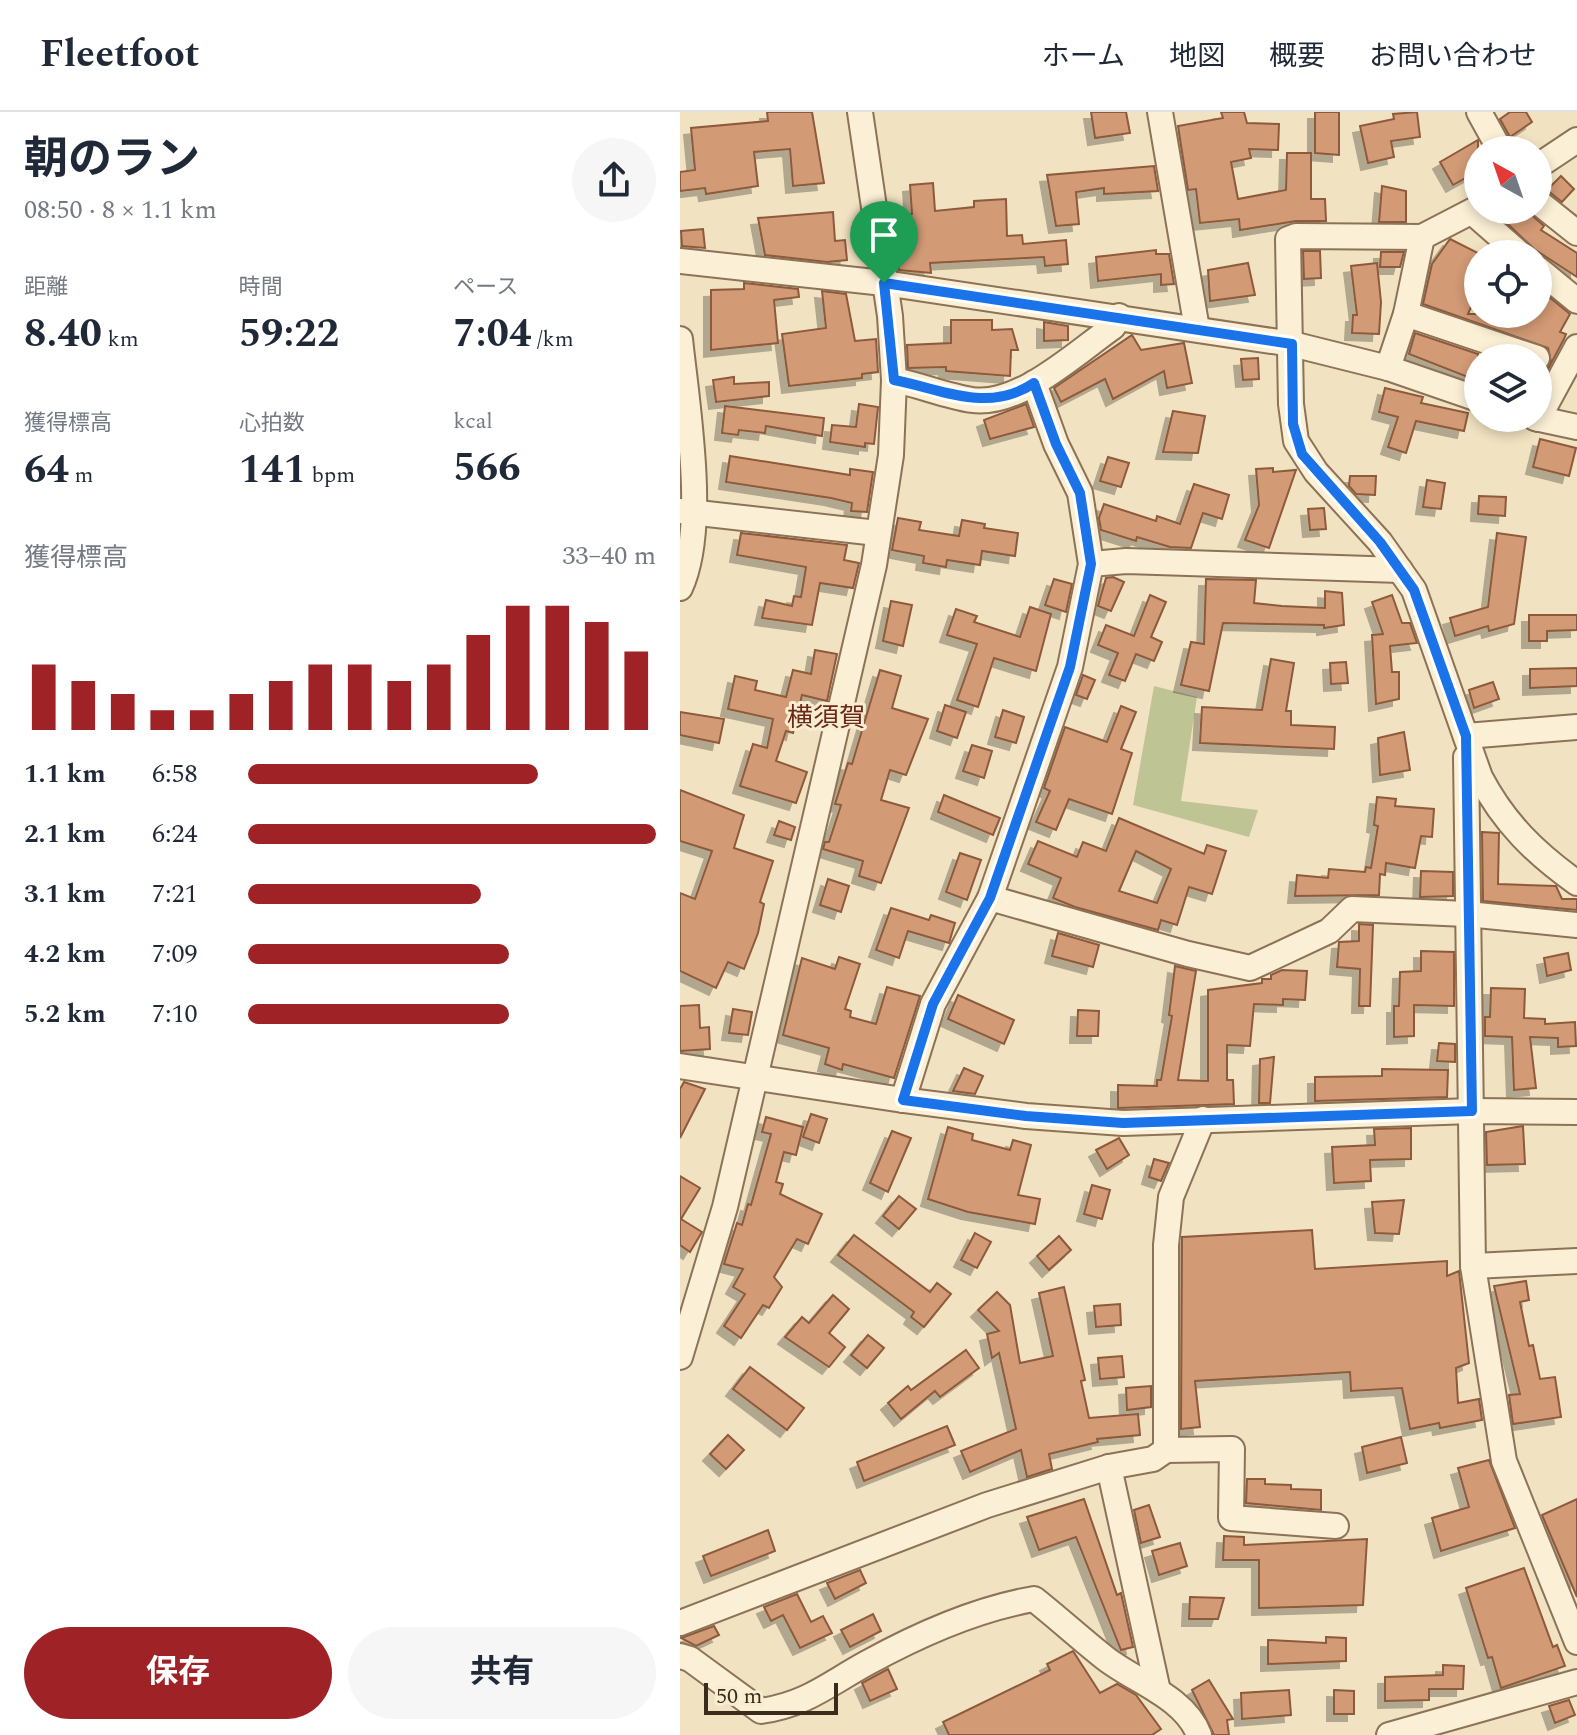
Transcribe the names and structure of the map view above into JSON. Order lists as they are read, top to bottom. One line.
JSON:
{"districts":["横須賀"],"scale_bar":"50 m","north":"top left","page":{"header":"Fleetfoot","nav":["ホーム","地図","概要","お問い合わせ"],"heading":["朝のラン","08:50 · 8 × 1.1 km"],"stats":[["距離","8.40 km"],["時間","59:22"],["ペース","7:04 /km"],["獲得標高","64 m"],["心拍数","141 bpm"],["kcal","566"]],"chart":["獲得標高","33–40 m"],"list":[{"name":"1.1 km","note":"6:58"},{"name":"2.1 km","note":"6:24"},{"name":"3.1 km","note":"7:21"},{"name":"4.2 km","note":"7:09"},{"name":"5.2 km","note":"7:10"}],"buttons":["保存","共有"],"scale":"50 m"}}
